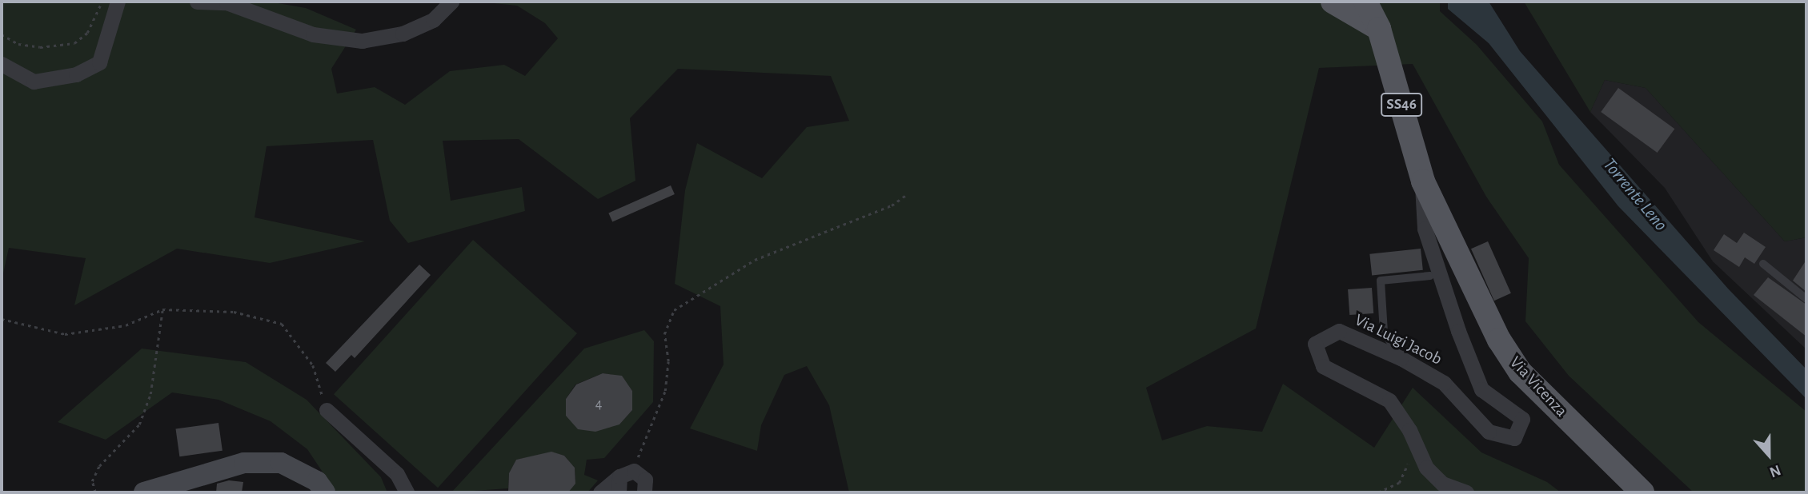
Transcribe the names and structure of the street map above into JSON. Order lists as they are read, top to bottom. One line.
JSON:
{"streets":{"main road":["SS46","Via Vicenza"],"street":["Via Luigi Jacob"]},"crossings":[["SS46","Via Luigi Jacob"],["SS46","Via Vicenza"],["Via Luigi Jacob","Via Vicenza"]],"water":["Torrente Leno"],"house_numbers":["4"],"north":"bottom"}
